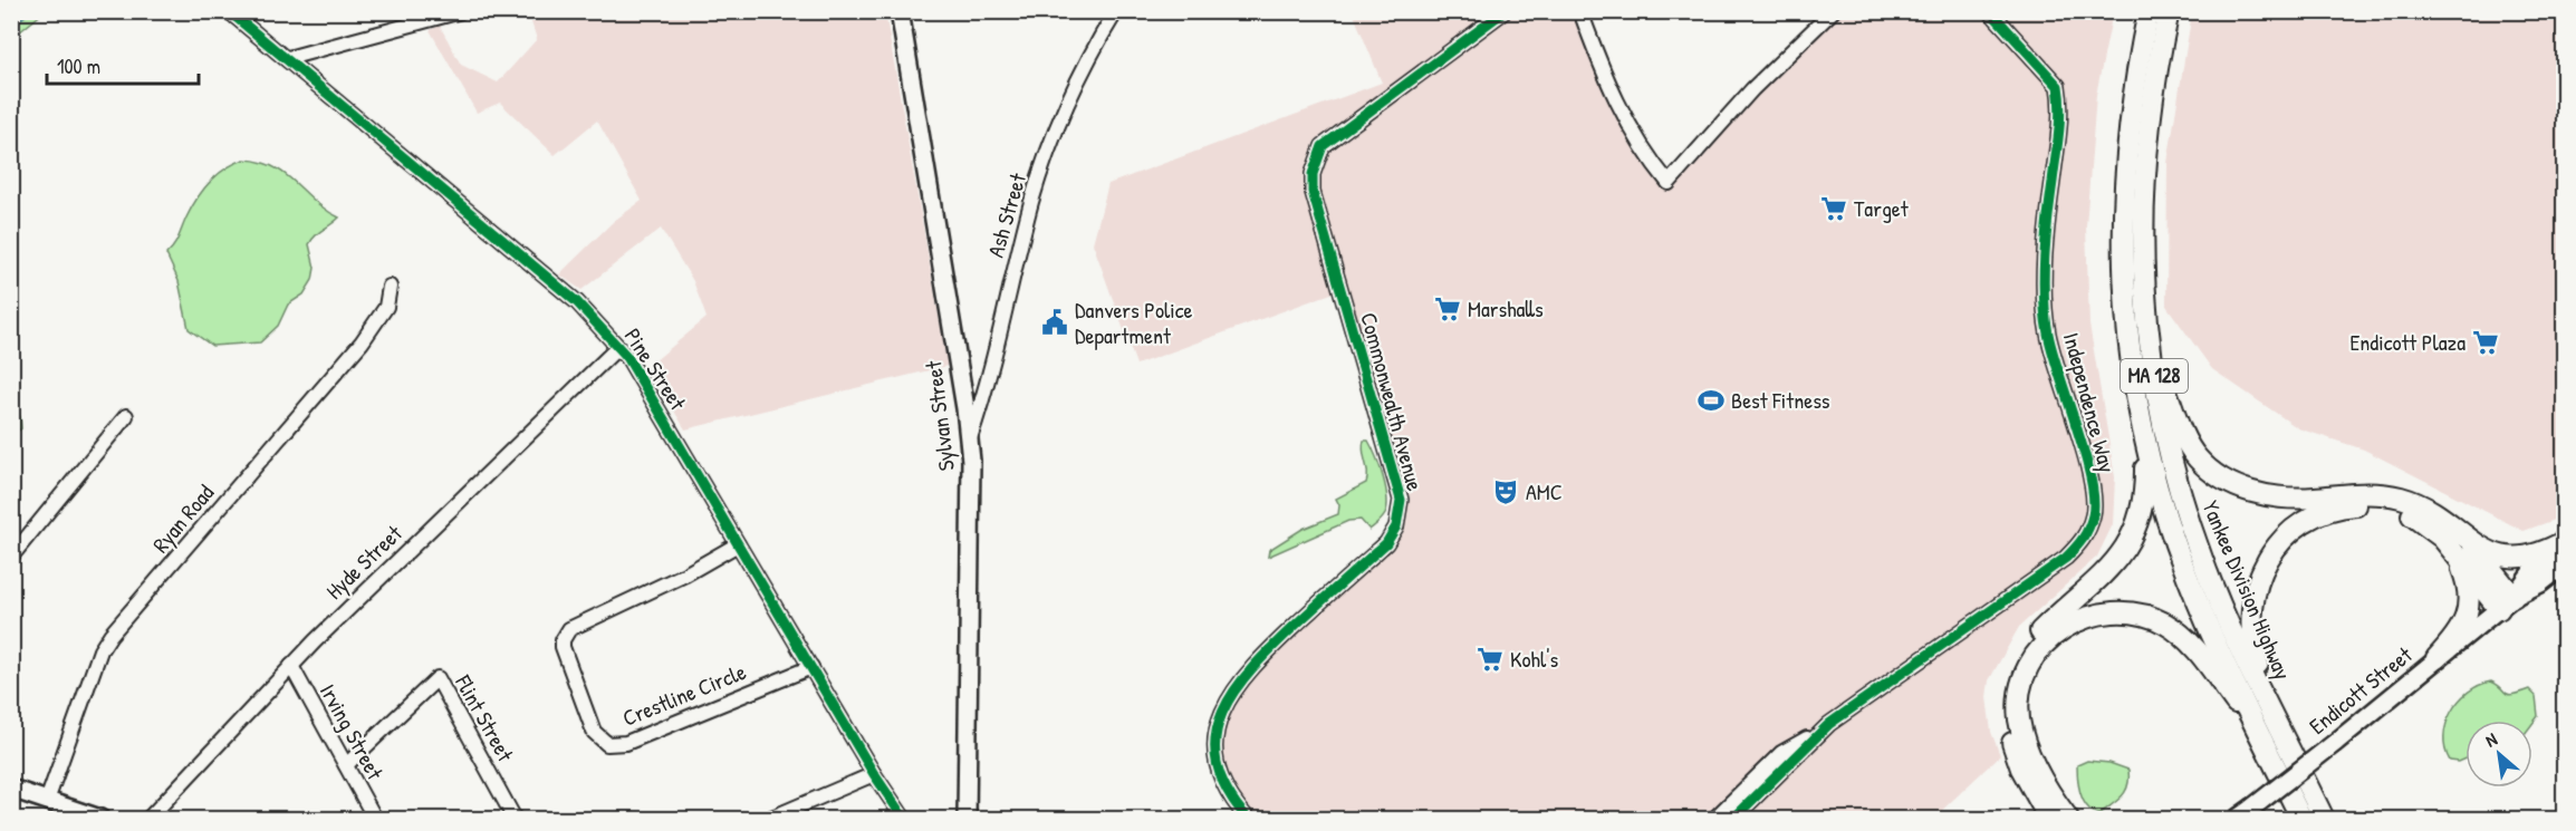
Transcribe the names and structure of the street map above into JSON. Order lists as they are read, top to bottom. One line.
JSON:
{"streets":{"highway":["MA 128","Yankee Division Highway"],"main road":["Sylvan Street","Endicott Street"],"street":["Ash Street","Pine Street","Commonwealth Avenue","Independence Way","Ryan Road","Hyde Street","Crestline Circle","Flint Street","Irving Street"]},"crossings":[["Ash Street","Sylvan Street"],["Pine Street","Hyde Street"],["Pine Street","Crestline Circle"],["Hyde Street","Irving Street"],["Flint Street","Irving Street"]],"places":{"supermarket":["Target","Marshalls","Endicott Plaza","Kohl's"],"public building":["Danvers Police Department"],"sports":["Best Fitness"],"theatre":["AMC"]},"scale_bar":"100 m","north":"top left"}
